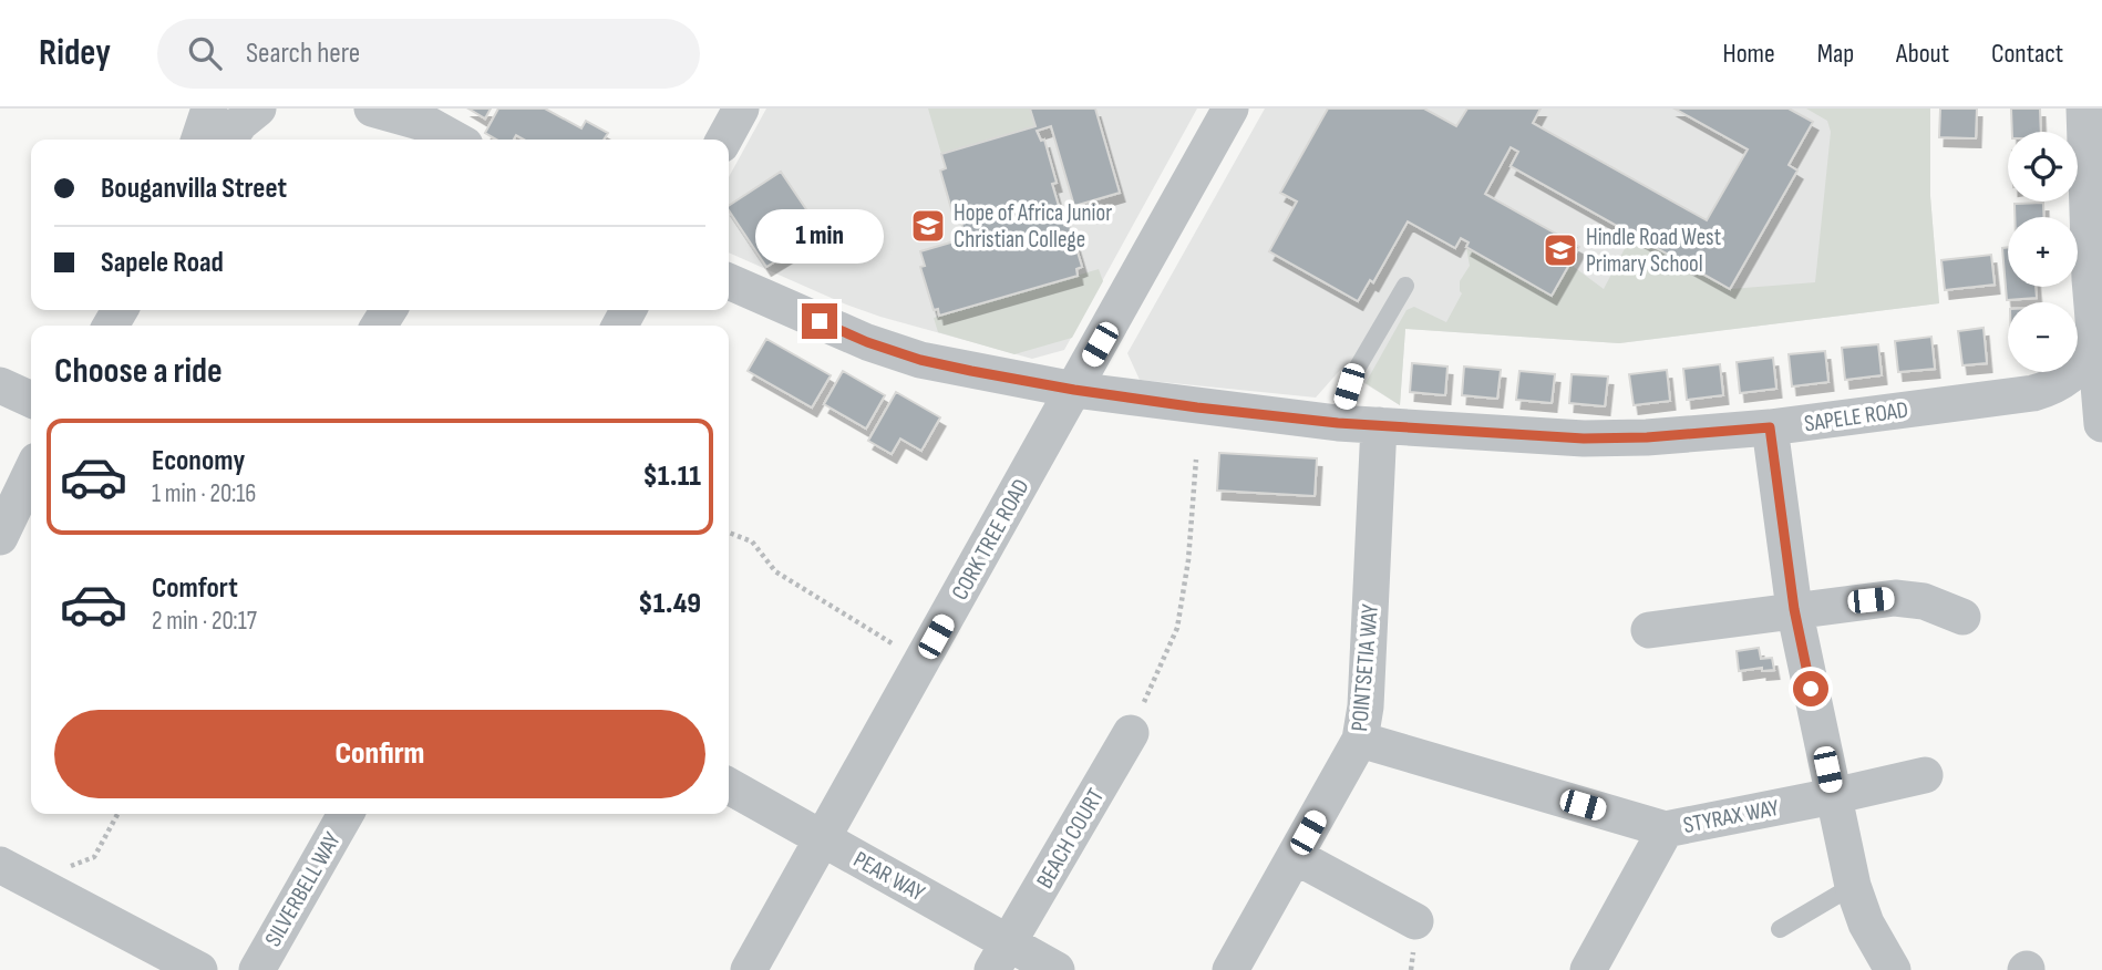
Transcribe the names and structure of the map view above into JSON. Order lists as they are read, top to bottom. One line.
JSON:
{"streets":{"street":["SAPELE ROAD","CORK TREE ROAD","POINTSETIA WAY","STYRAX WAY","BEACH COURT","PEAR WAY","SILVERBELL WAY"]},"crossings":[["SAPELE ROAD","CORK TREE ROAD"],["SAPELE ROAD","POINTSETIA WAY"],["CORK TREE ROAD","PEAR WAY"],["POINTSETIA WAY","STYRAX WAY"],["BEACH COURT","PEAR WAY"]],"places":{"school or university":["Hope of Africa Junior Christian College","Hindle Road West Primary School"]},"page":{"header":"Ridey","search":"Search here","nav":["Home","Map","About","Contact"],"map_buttons":["+","−"],"banner":["Bouganvilla Street","Sapele Road"],"bubble":"1 min","heading":"Choose a ride","list":[{"name":"Economy","note":"1 min · 20:16","value":"$1.11"},{"name":"Comfort","note":"2 min · 20:17","value":"$1.49"}],"buttons":"Confirm"}}
